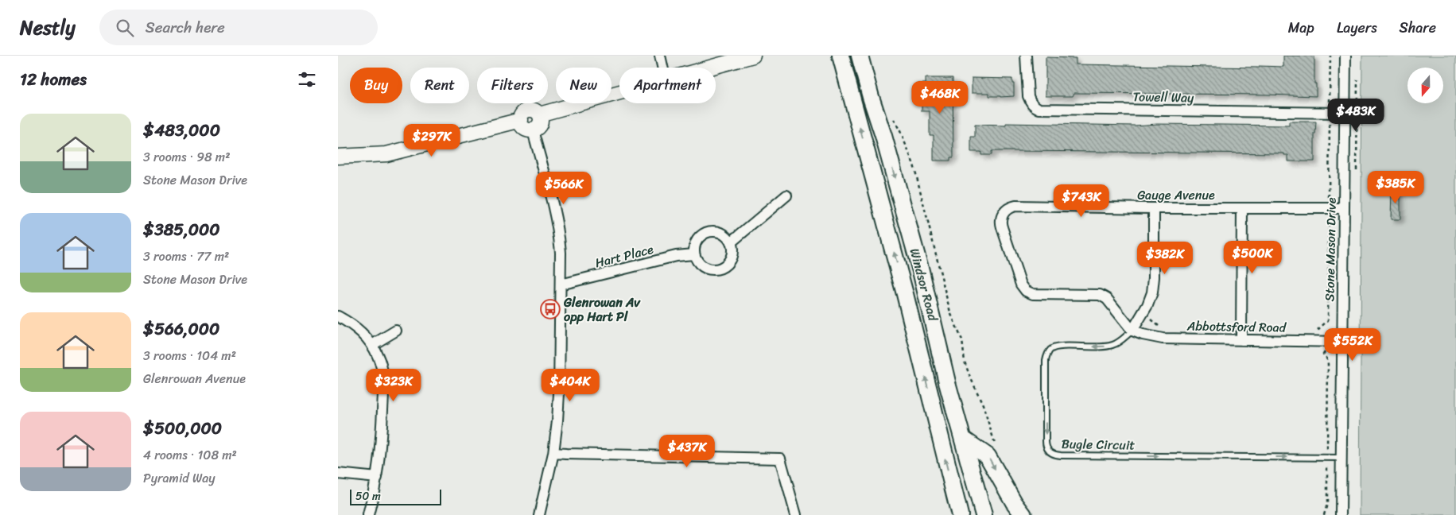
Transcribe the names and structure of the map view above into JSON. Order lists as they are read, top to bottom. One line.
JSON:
{"streets":{"main road":["Windsor Road"],"street":["Towell Way","Gauge Avenue","Stone Mason Drive","Hart Place","Abbottsford Road"],"lane":["Bugle Circuit"]},"crossings":[["Towell Way","Stone Mason Drive"],["Gauge Avenue","Stone Mason Drive"],["Gauge Avenue","Abbottsford Road"],["Gauge Avenue","Bugle Circuit"],["Stone Mason Drive","Abbottsford Road"],["Stone Mason Drive","Bugle Circuit"],["Abbottsford Road","Bugle Circuit"]],"places":{"bus stop":["Glenrowan Av opp Hart Pl"]},"scale_bar":"50 m","north":"bottom","page":{"header":"Nestly","search":"Search here","nav":["Map","Layers","Share"],"heading":"12 homes","chip":["Buy","Rent","Filters","New","Apartment"],"price":["$468K","$483K","$297K","$385K","$566K","$743K","$500K","$382K","$552K","$323K","$404K","$437K"],"list":[{"name":"$483,000","note":"3 rooms · 98 m² · Stone Mason Drive"},{"name":"$385,000","note":"3 rooms · 77 m² · Stone Mason Drive"},{"name":"$566,000","note":"3 rooms · 104 m² · Glenrowan Avenue"},{"name":"$500,000","note":"4 rooms · 108 m² · Pyramid Way"}],"scale":"50 m"}}
